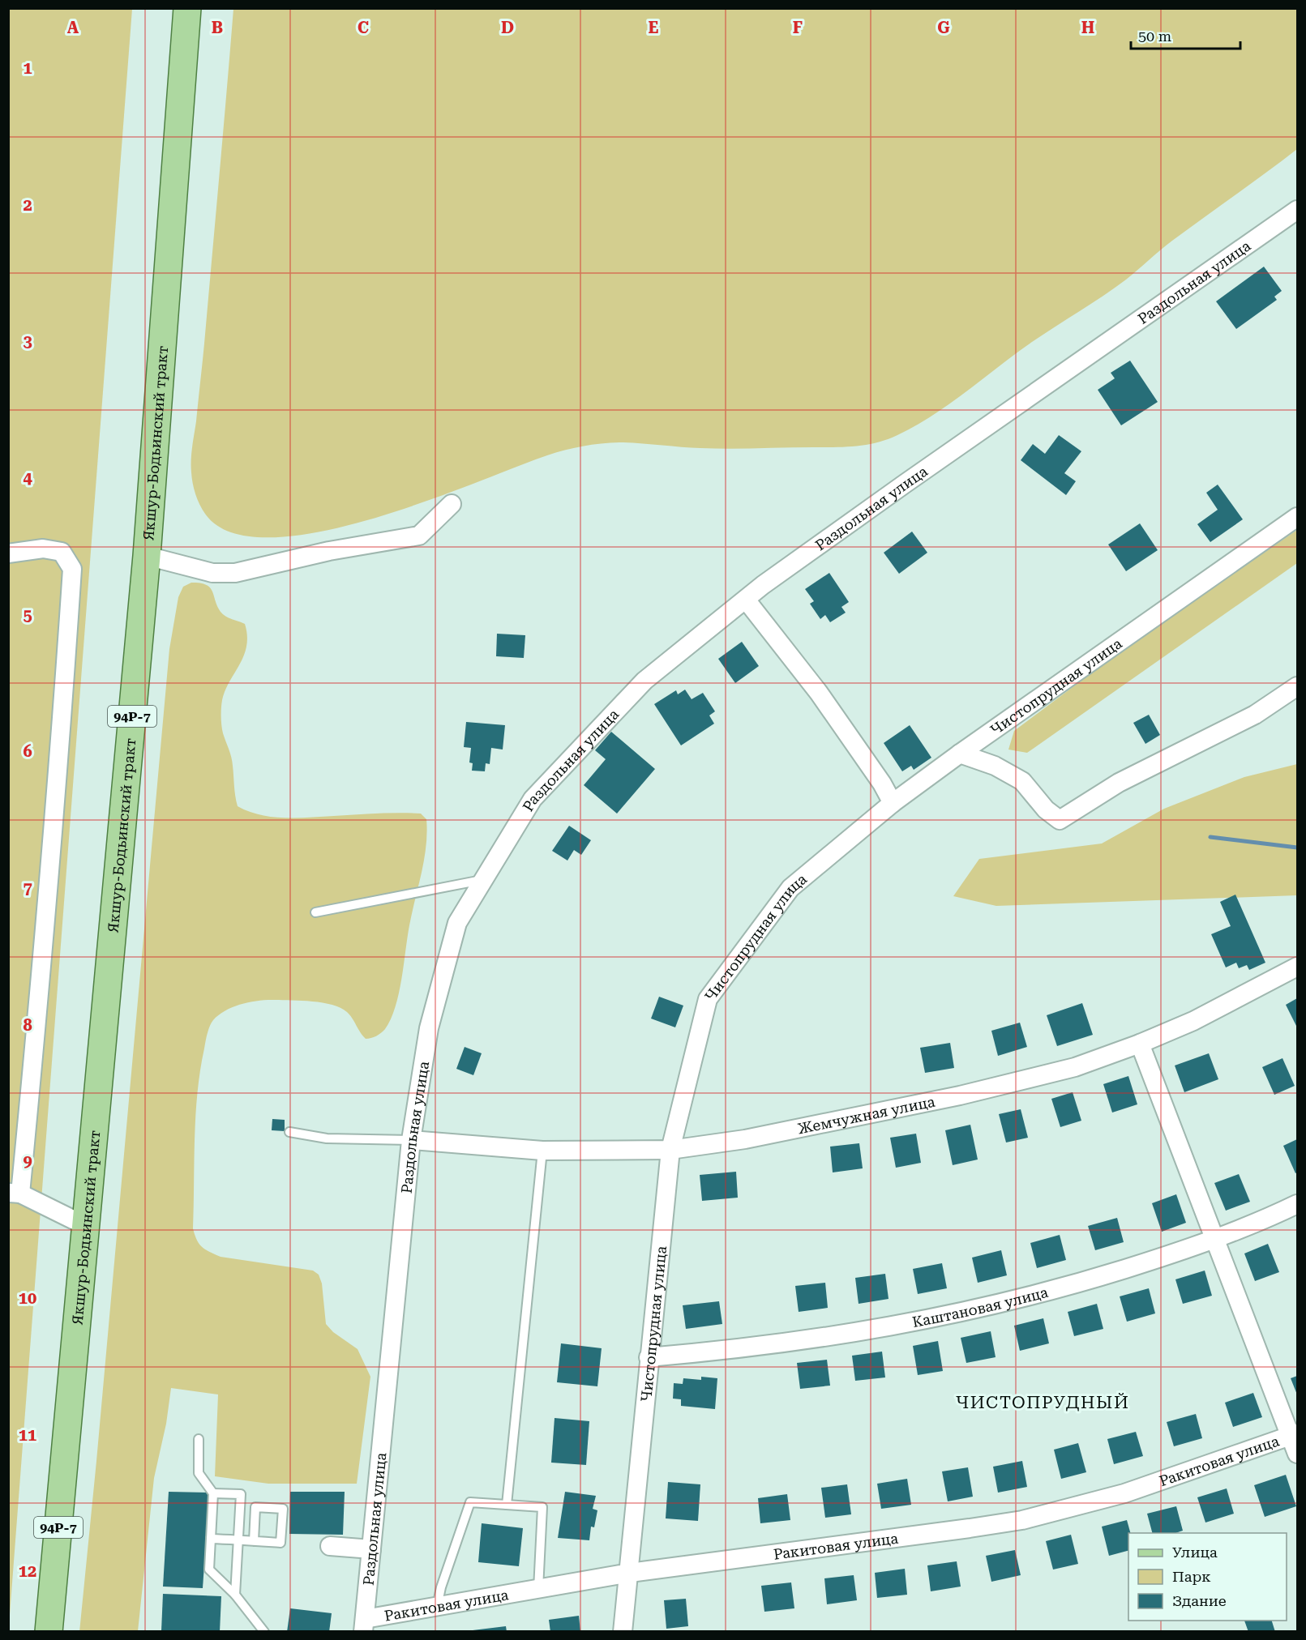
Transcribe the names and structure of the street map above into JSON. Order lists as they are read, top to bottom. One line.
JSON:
{"streets":{"main road":["Якшур-Бодьинский тракт","94Р-7"],"street":["Раздольная улица","Чистопрудная улица","Жемчужная улица","Каштановая улица","Ракитовая улица"]},"crossings":[["Раздольная улица","Жемчужная улица"],["Раздольная улица","Ракитовая улица"],["Чистопрудная улица","Жемчужная улица"],["Чистопрудная улица","Каштановая улица"],["Чистопрудная улица","Ракитовая улица"]],"districts":["ЧИСТОПРУДНЫЙ"],"legend":["Улица","Парк","Здание"],"scale_bar":"50 m","grid":{"columns":["A","B","C","D","E","F","G","H"],"rows":["1","2","3","4","5","6","7","8","9","10","11","12"]}}
